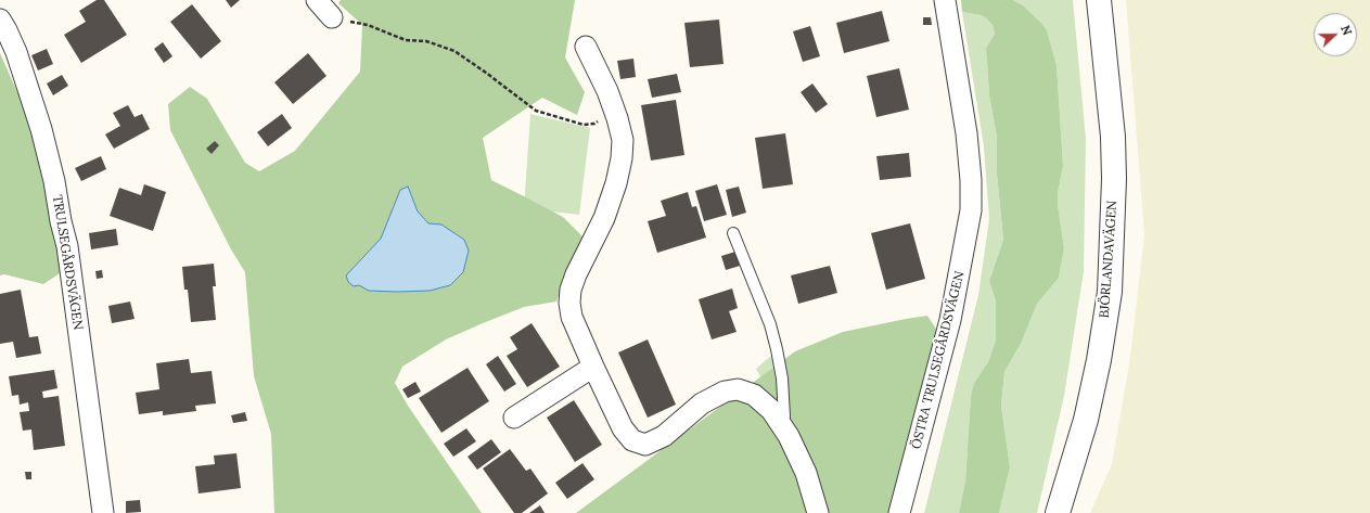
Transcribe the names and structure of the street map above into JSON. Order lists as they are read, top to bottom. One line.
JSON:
{"streets":{"street":["BJÖRLANDAVÄGEN","TRULSEGÅRDSVÄGEN","ÖSTRA TRULSEGÅRDSVÄGEN"]},"north":"right"}
